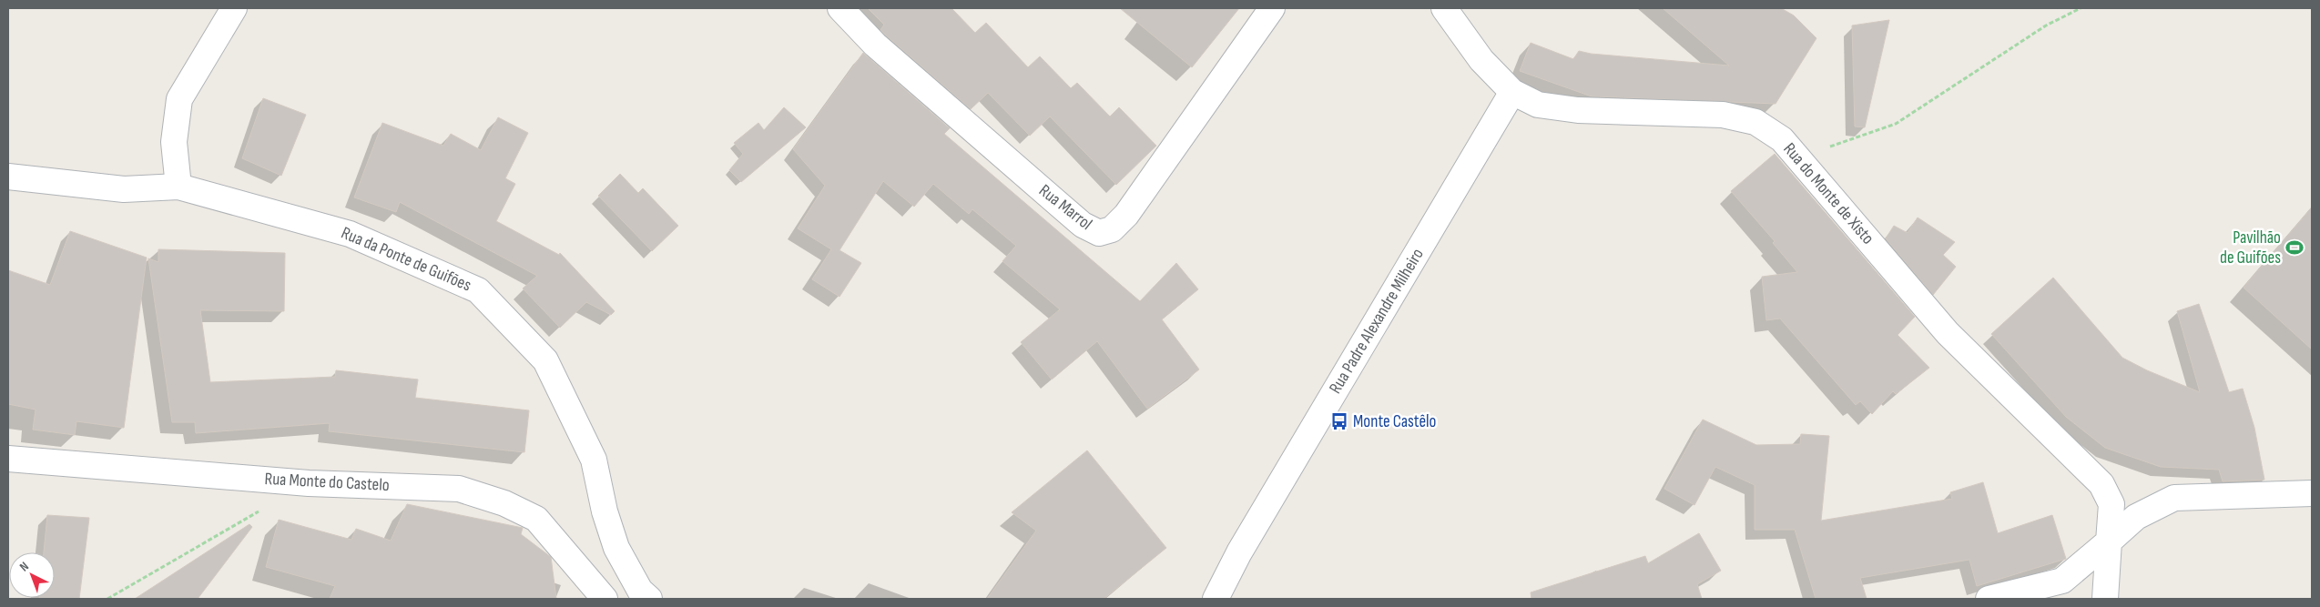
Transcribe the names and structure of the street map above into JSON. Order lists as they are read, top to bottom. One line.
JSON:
{"streets":{"street":["Rua do Monte de Xisto","Rua Marrol","Rua da Ponte de Guifões","Rua Padre Alexandre Milheiro","Rua Monte do Castelo"]},"crossings":[["Rua do Monte de Xisto","Rua Padre Alexandre Milheiro"]],"places":{"sports":["Pavilhão de Guifões"],"bus stop":["Monte Castêlo"]},"north":"top left"}
